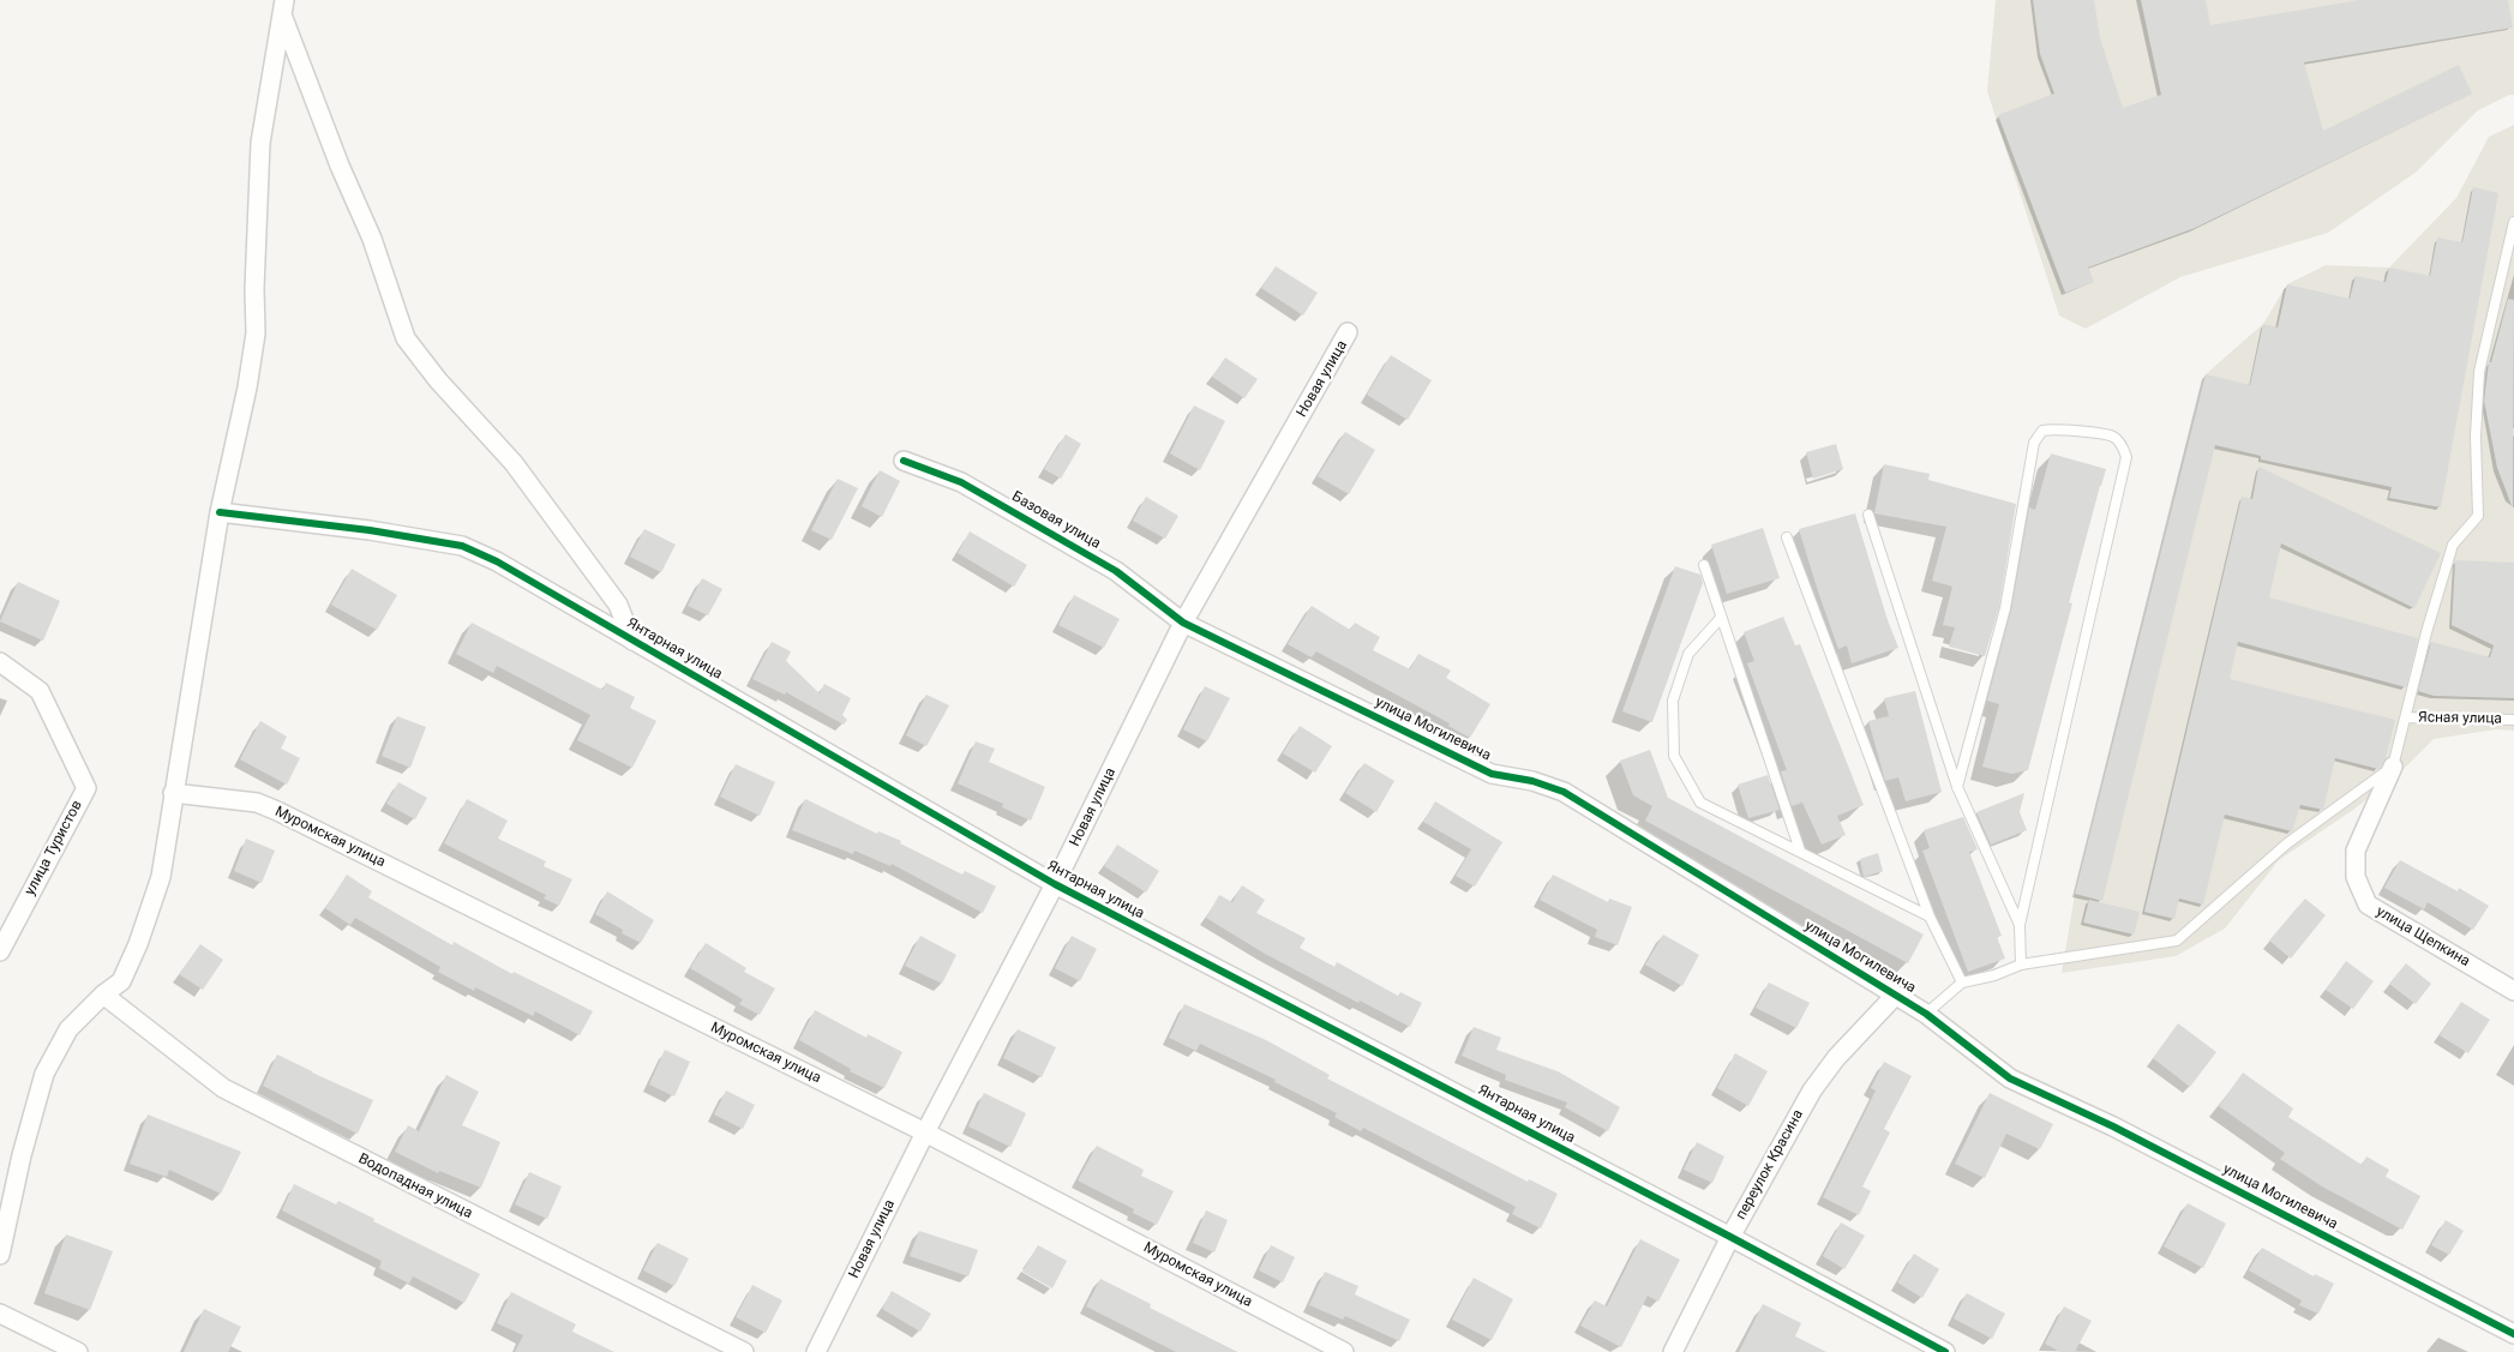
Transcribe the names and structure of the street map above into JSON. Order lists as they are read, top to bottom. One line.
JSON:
{"streets":{"street":["Новая улица","Базовая улица","Янтарная улица","улица Могилевича","Муромская улица","улица Туристов","улица Щепкина","переулок Красина","Водопадная улица"],"lane":["Ясная улица"]},"crossings":[["Новая улица","Базовая улица"],["Новая улица","Янтарная улица"],["Новая улица","улица Могилевича"],["Новая улица","Муромская улица"],["Базовая улица","улица Могилевича"],["Янтарная улица","переулок Красина"],["улица Могилевича","переулок Красина"]]}
